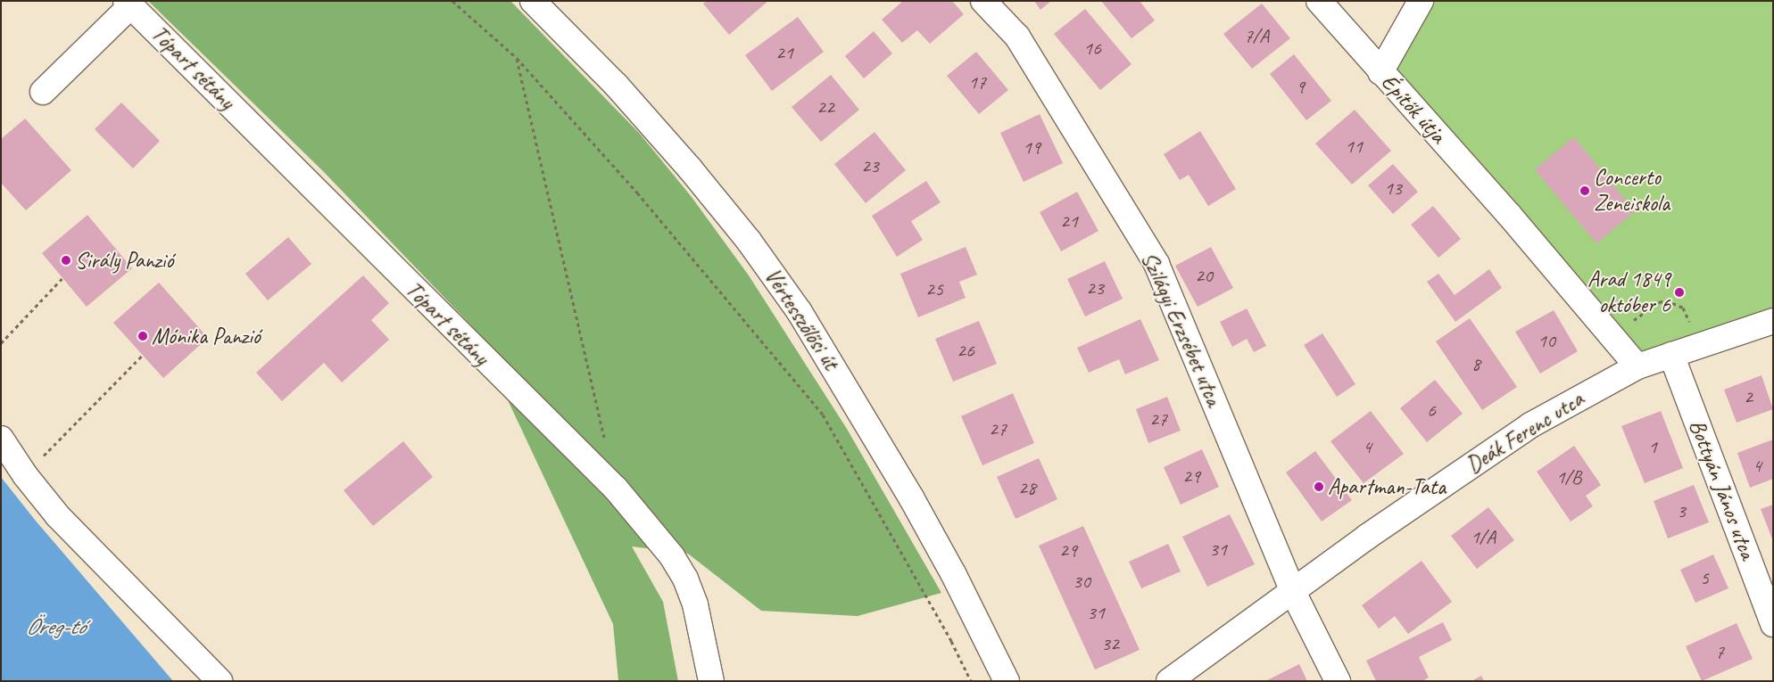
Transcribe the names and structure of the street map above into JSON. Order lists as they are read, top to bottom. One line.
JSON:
{"streets":{"street":["Tópart sétány","Építők útja","Vértesszőlősi út","Szilágyi Erzsébet utca","Deák Ferenc utca","Bottyán János utca"]},"crossings":[["Építők útja","Deák Ferenc utca"],["Szilágyi Erzsébet utca","Deák Ferenc utca"],["Deák Ferenc utca","Bottyán János utca"]],"water":["Öreg-tó"],"places":["Concerto Zeneiskola","Sirály Panzió","Arad 1849 október 6","Mónika Panzió","Apartman-Tata"],"house_numbers":["7/A","16","21","17","9","22","11","19","23","13","21","20","23","25","10","26","8","2","6","27","27","4","1","4","29","1/B","28","3","1/A","31","29","5","30","31","32","7"]}
